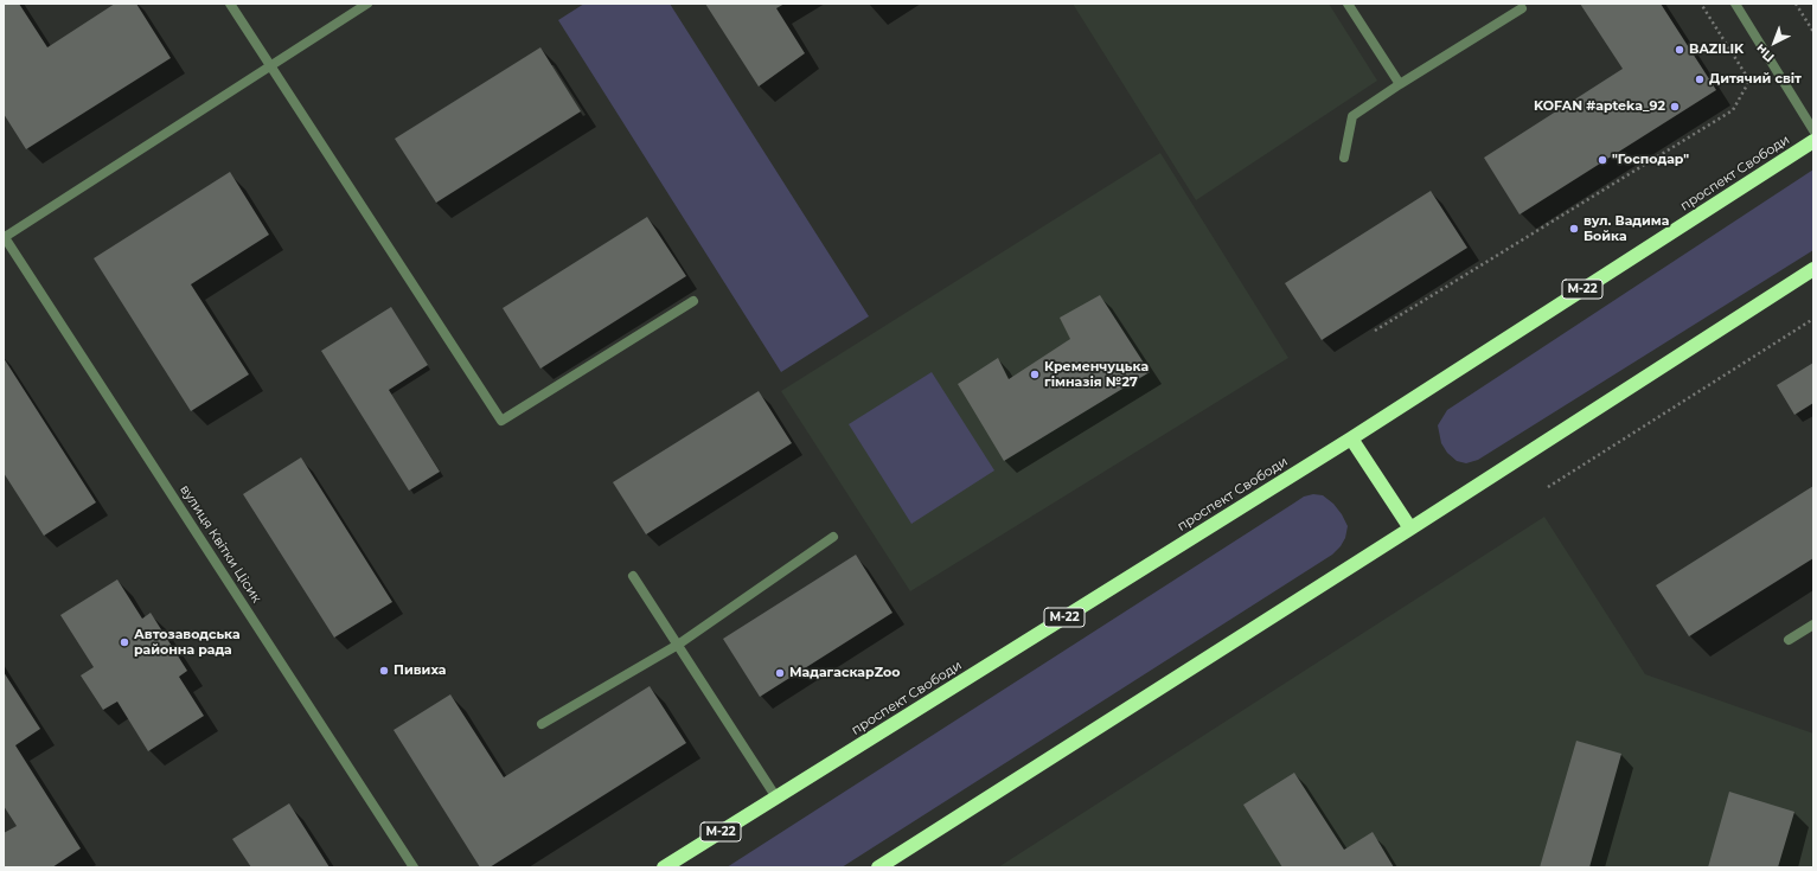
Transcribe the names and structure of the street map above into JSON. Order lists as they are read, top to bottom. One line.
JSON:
{"streets":{"highway":["проспект Свободи","М-22"],"street":["вулиця Квітки Цісик"]},"places":["BAZILIK","Дитячий світ","KOFAN #apteka_92","\"Господар\"","вул. Вадима Бойка","Кременчуцька гімназія №27","Автозаводська районна рада","Пивиха","МадагаскарZoo"],"north":"bottom left"}
